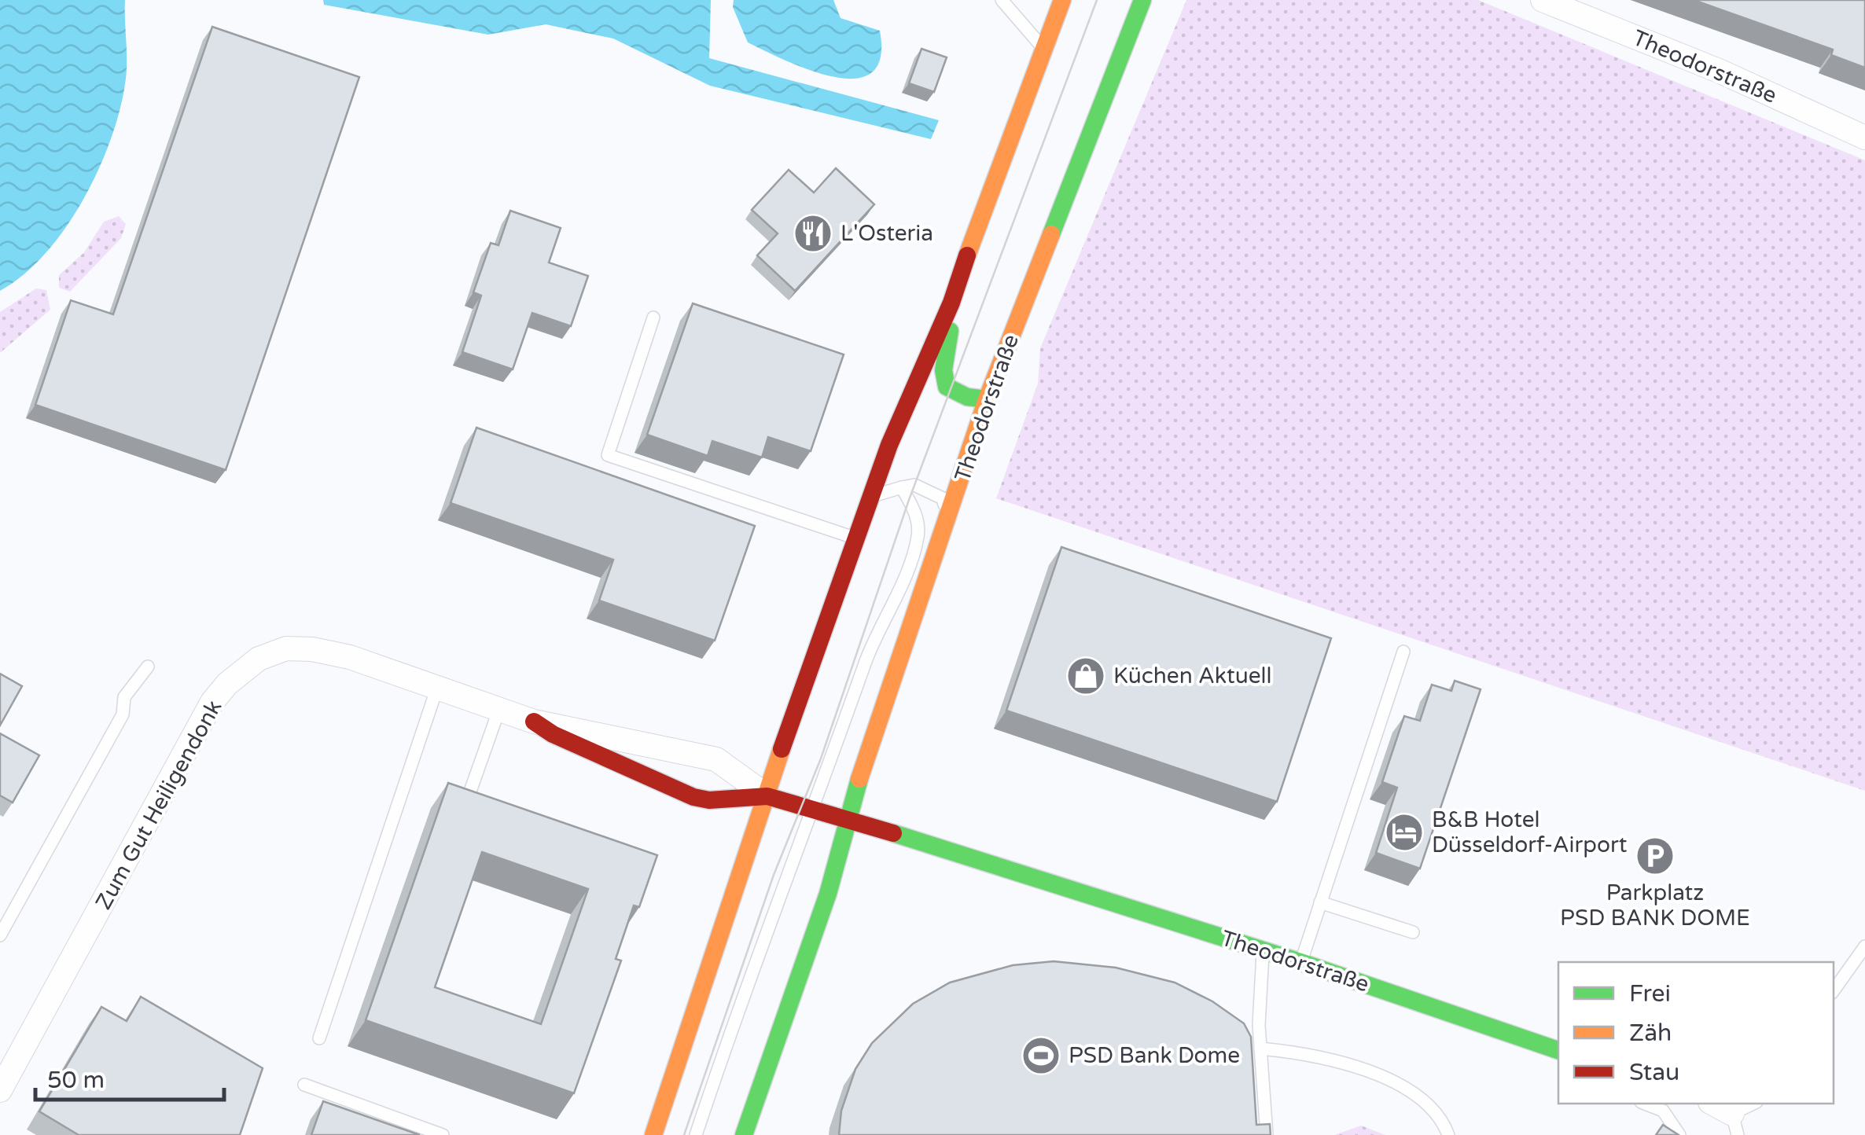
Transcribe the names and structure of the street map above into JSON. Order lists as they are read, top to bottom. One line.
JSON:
{"streets":{"main road":["Theodorstraße","Zum Gut Heiligendonk"]},"crossings":[["Theodorstraße","Zum Gut Heiligendonk"]],"places":{"restaurant":["L'Osteria"],"shop":["Küchen Aktuell"],"hotel":["B&B Hotel Düsseldorf-Airport"],"parking":["Parkplatz PSD BANK DOME"],"sports":["PSD Bank Dome"]},"legend":["Frei","Zäh","Stau"],"scale_bar":"50 m"}
